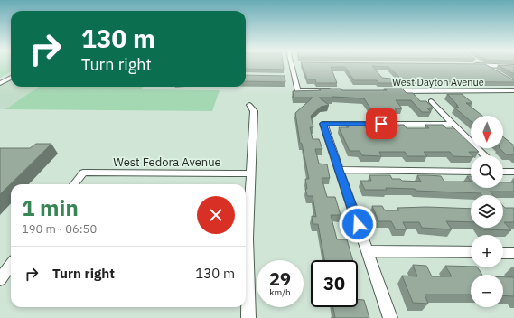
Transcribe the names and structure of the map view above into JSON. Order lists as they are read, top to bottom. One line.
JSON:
{"streets":{"street":["West Dayton Avenue","West Fedora Avenue"]},"north":"bottom","page":{"turn":["130 m","Turn right"],"map_buttons":["+","−"],"heading":["1 min","190 m · 06:50"],"list":[{"name":"Turn right","value":"130 m"}],"speed":"29 km/h","limit":"30"}}
